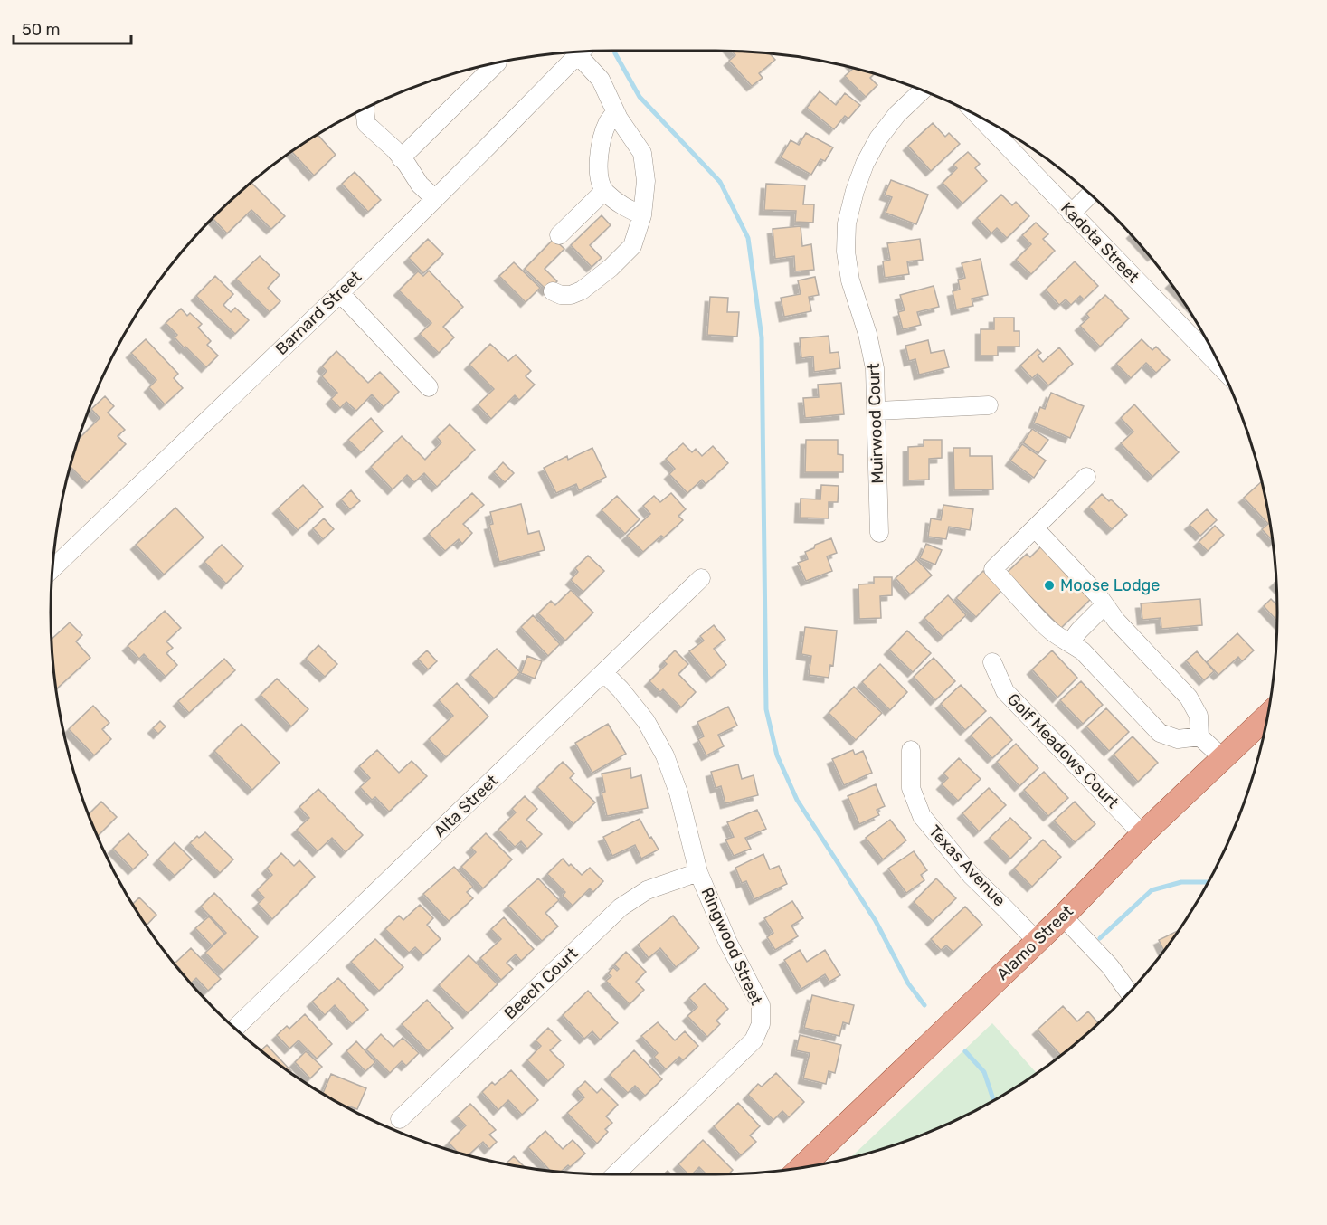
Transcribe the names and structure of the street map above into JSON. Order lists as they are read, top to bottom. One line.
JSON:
{"streets":{"main road":["Alamo Street"],"street":["Kadota Street","Barnard Street","Muirwood Court","Golf Meadows Court","Alta Street","Texas Avenue","Ringwood Street","Beech Court"]},"crossings":[["Golf Meadows Court","Alamo Street"],["Alta Street","Ringwood Street"],["Texas Avenue","Alamo Street"],["Ringwood Street","Beech Court"]],"places":["Moose Lodge"],"scale_bar":"50 m"}
